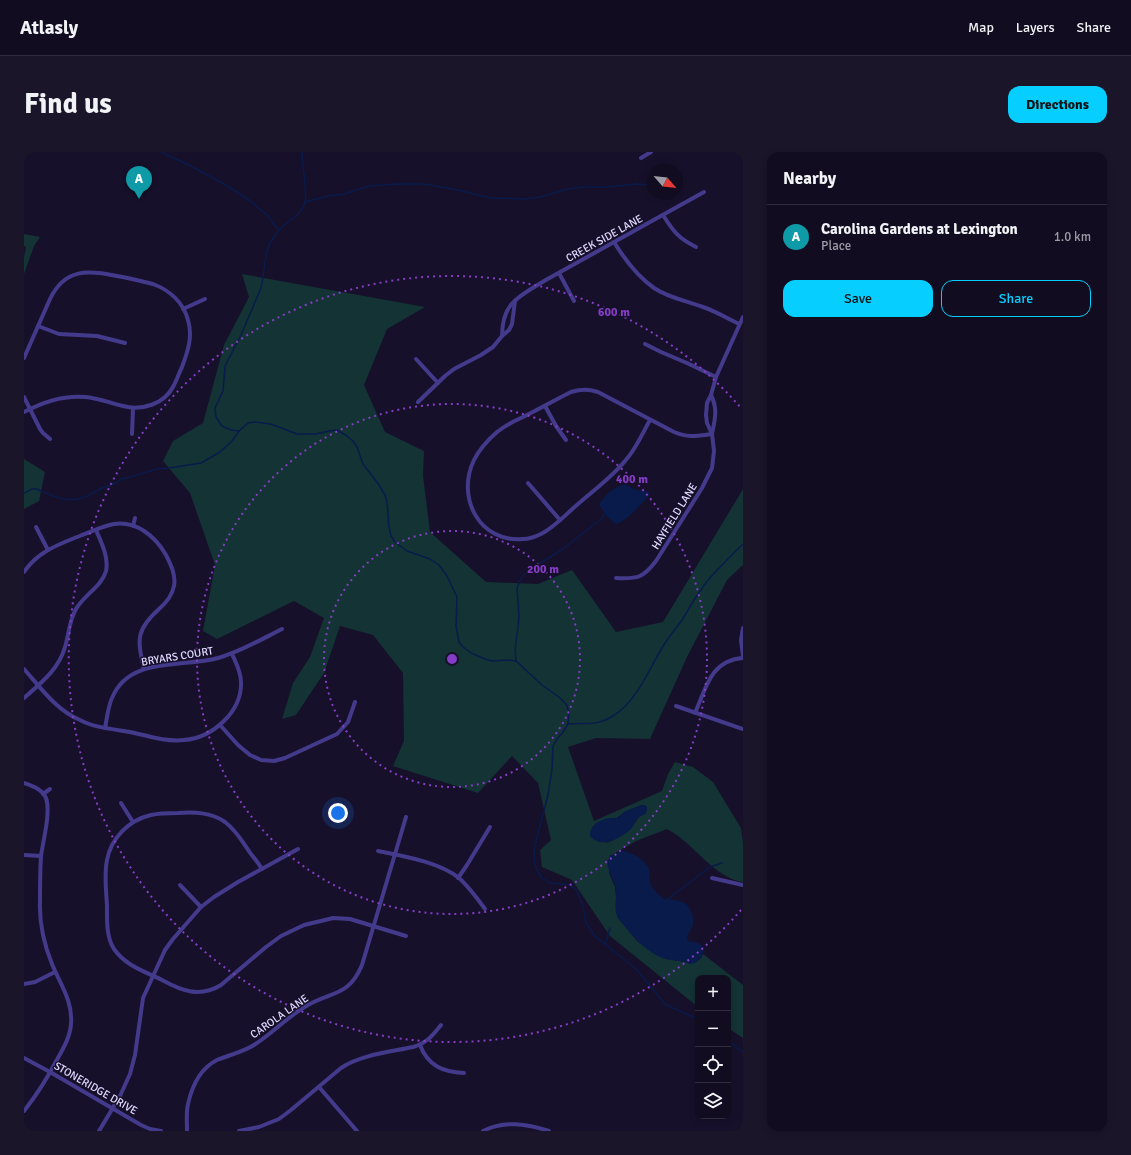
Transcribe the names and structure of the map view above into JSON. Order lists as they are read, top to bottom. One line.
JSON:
{"streets":{"street":["CREEK SIDE LANE","HAYFIELD LANE","BRYARS COURT","CAROLA LANE","STONERIDGE DRIVE"]},"north":"bottom right","page":{"header":"Atlasly","nav":["Map","Layers","Share"],"buttons":["Directions",["Save","Share"]],"title":"Find us","heading":"Nearby","pins":"A","list":[{"mark":"A","name":"Carolina Gardens at Lexington","note":"Place","value":"1.0 km"}],"map_buttons":["+","−"]},"rings":["600 m","400 m","200 m"]}
